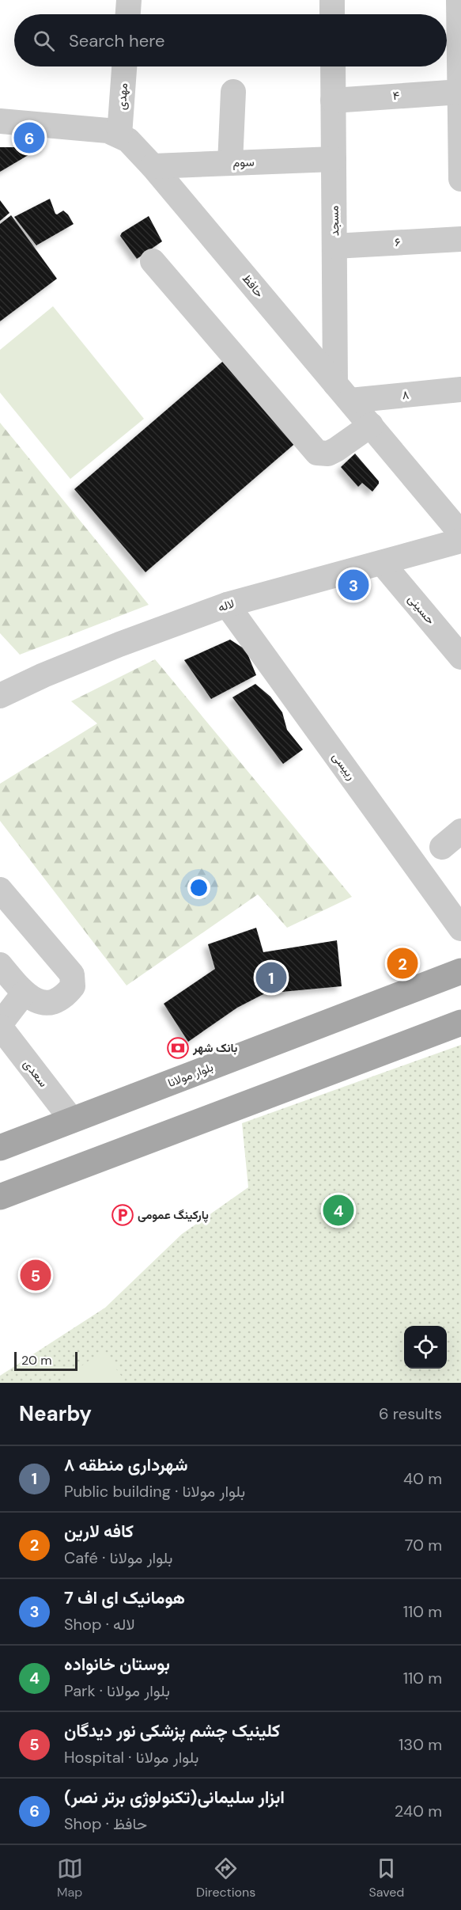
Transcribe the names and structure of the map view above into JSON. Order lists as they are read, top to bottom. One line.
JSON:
{"streets":{"main road":["بلوار مولانا"],"street":["۴","مهدی","سوم","مسجد","۶","حافظ","۸","لاله","حسینی","رییسی","سعدی"]},"crossings":[["۴","مسجد"],["مهدی","حافظ"],["سوم","مسجد"],["سوم","حافظ"],["مسجد","۶"],["مسجد","حافظ"],["مسجد","۸"],["حافظ","۸"],["لاله","حسینی"],["لاله","رییسی"],["سعدی","بلوار مولانا"]],"places":{"bank":["بانک شهر"],"parking":["پارکینگ عمومی"]},"scale_bar":"20 m","page":{"search":"Search here","pins":["6","3","2","1","4","5"],"scale":"20 m","heading":["Nearby","6 results"],"list":[{"mark":"1","name":"شهرداری منطقه ۸","note":"Public building · بلوار مولانا","value":"40 m"},{"mark":"2","name":"کافه لارین","note":"Café · بلوار مولانا","value":"70 m"},{"mark":"3","name":"هومانیک ای اف 7","note":"Shop · لاله","value":"110 m"},{"mark":"4","name":"بوستان خانواده","note":"Park · بلوار مولانا","value":"110 m"},{"mark":"5","name":"کلینیک چشم پزشکی نور دیدگان","note":"Hospital · بلوار مولانا","value":"130 m"},{"mark":"6","name":"ابزار سلیمانی(تکنولوژی برتر نصر)","note":"Shop · حافظ","value":"240 m"}],"nav":["Map","Directions","Saved"]}}
